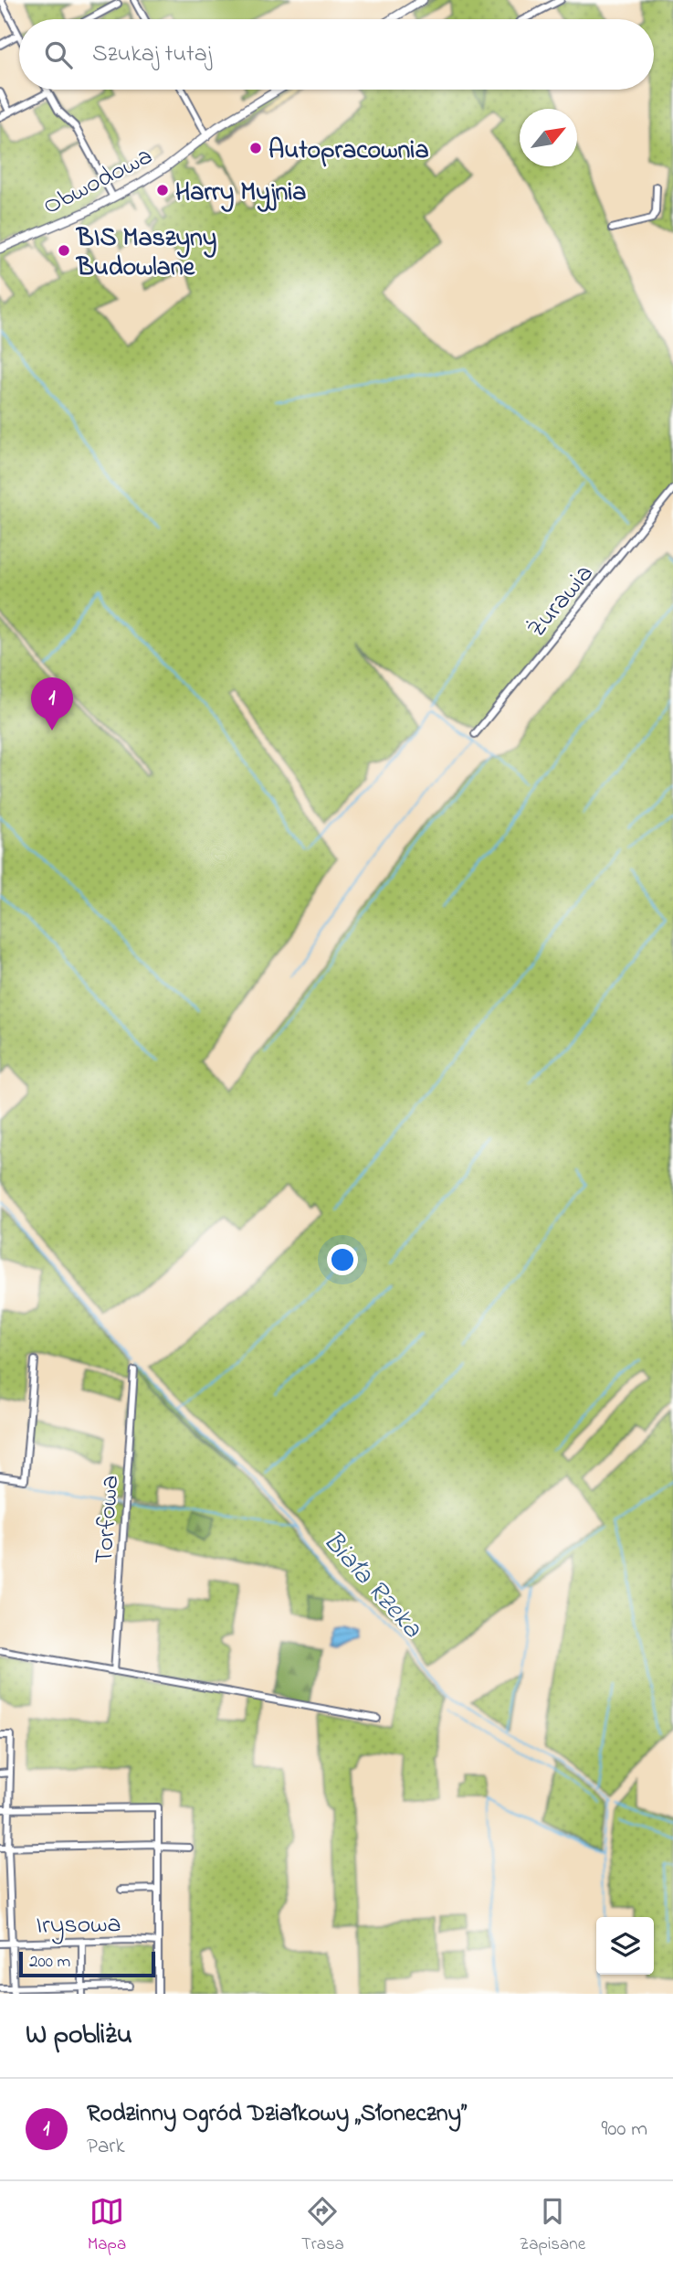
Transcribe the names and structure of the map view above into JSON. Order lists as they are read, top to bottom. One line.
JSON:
{"streets":{"main road":["Obwodowa"],"street":["Żurawia","Torfowa","Irysowa"]},"water":["Biała Rzeka"],"places":["Autopracownia","Harry Myjnia","BIS Maszyny Budowlane"],"scale_bar":"200 m","north":"top right","page":{"search":"Szukaj tutaj","pins":"1","scale":"200 m","heading":"W pobliżu","list":[{"mark":"1","name":"Rodzinny Ogród Działkowy „Słoneczny”","note":"Park","value":"900 m"}],"nav":["Mapa","Trasa","Zapisane"]}}
